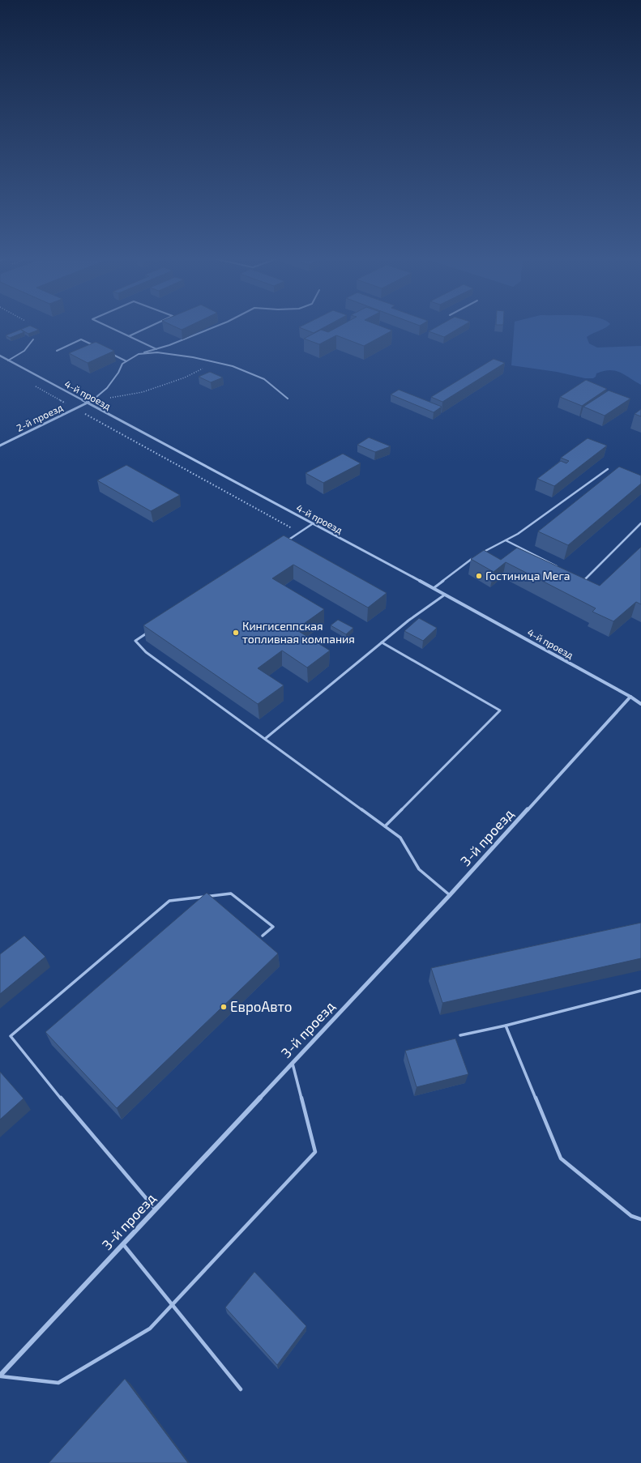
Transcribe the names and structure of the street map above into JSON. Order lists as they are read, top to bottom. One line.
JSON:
{"streets":{"street":["4-й проезд","2-й проезд","3-й проезд"]},"crossings":[["4-й проезд","2-й проезд"],["4-й проезд","3-й проезд"]],"places":["Гостиница Мега","Кингисеппская топливная компания","ЕвроАвто"]}
